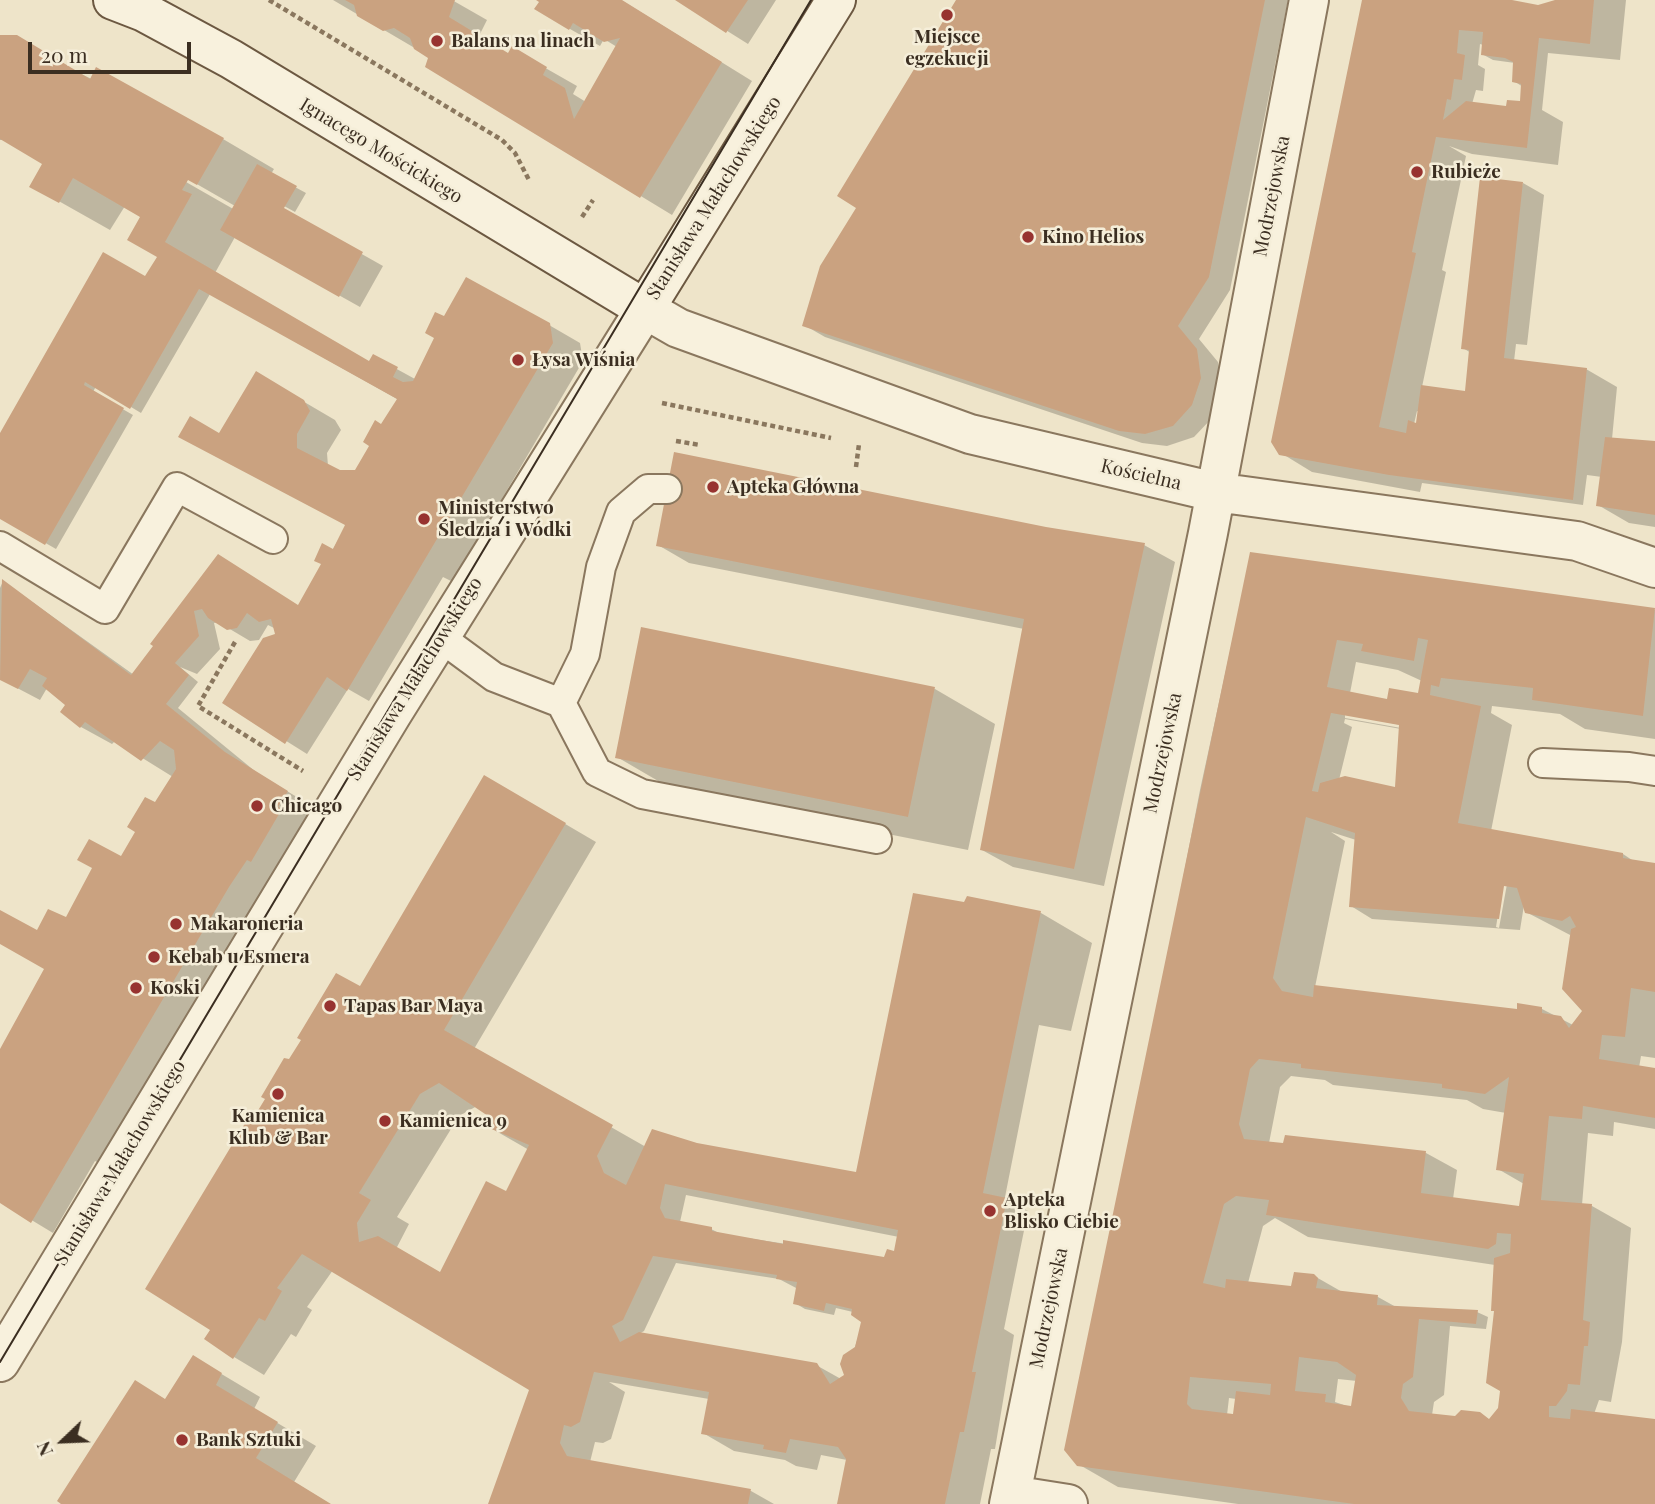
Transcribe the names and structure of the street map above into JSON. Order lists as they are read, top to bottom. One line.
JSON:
{"streets":{"street":["Ignacego Mościckiego","Modrzejowska","Stanisława Małachowskiego","Kościelna"]},"crossings":[["Ignacego Mościckiego","Stanisława Małachowskiego"],["Ignacego Mościckiego","Kościelna"],["Modrzejowska","Kościelna"],["Stanisława Małachowskiego","Kościelna"]],"places":["Miejsce egzekucji","Balans na linach","Rubieże","Kino Helios","Łysa Wiśnia","Apteka Główna","Ministerstwo Śledzia i Wódki","Chicago","Makaroneria","Kebab u Esmera","Koski","Tapas Bar Maya","Kamienica Klub & Bar","Kamienica 9","Apteka Blisko Ciebie","Bank Sztuki"],"scale_bar":"20 m","north":"bottom left"}
